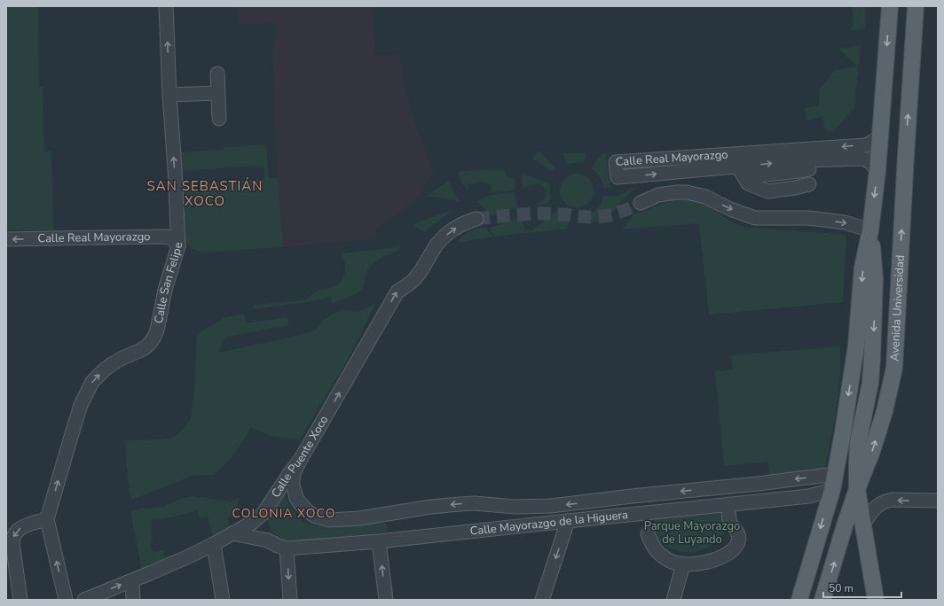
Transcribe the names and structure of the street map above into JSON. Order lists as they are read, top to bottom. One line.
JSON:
{"streets":{"main road":["Avenida Universidad"],"street":["Calle Real Mayorazgo","Calle San Felipe","Calle Puente Xoco","Calle Mayorazgo de la Higuera"]},"crossings":[["Calle Real Mayorazgo","Calle San Felipe"],["Calle Puente Xoco","Calle Mayorazgo de la Higuera"]],"one_way":["Calle San Felipe","Calle Puente Xoco"],"districts":["SAN SEBASTIÁN XOCO","COLONIA XOCO"],"parks":["Parque Mayorazgo de Luyando"],"scale_bar":"50 m"}
